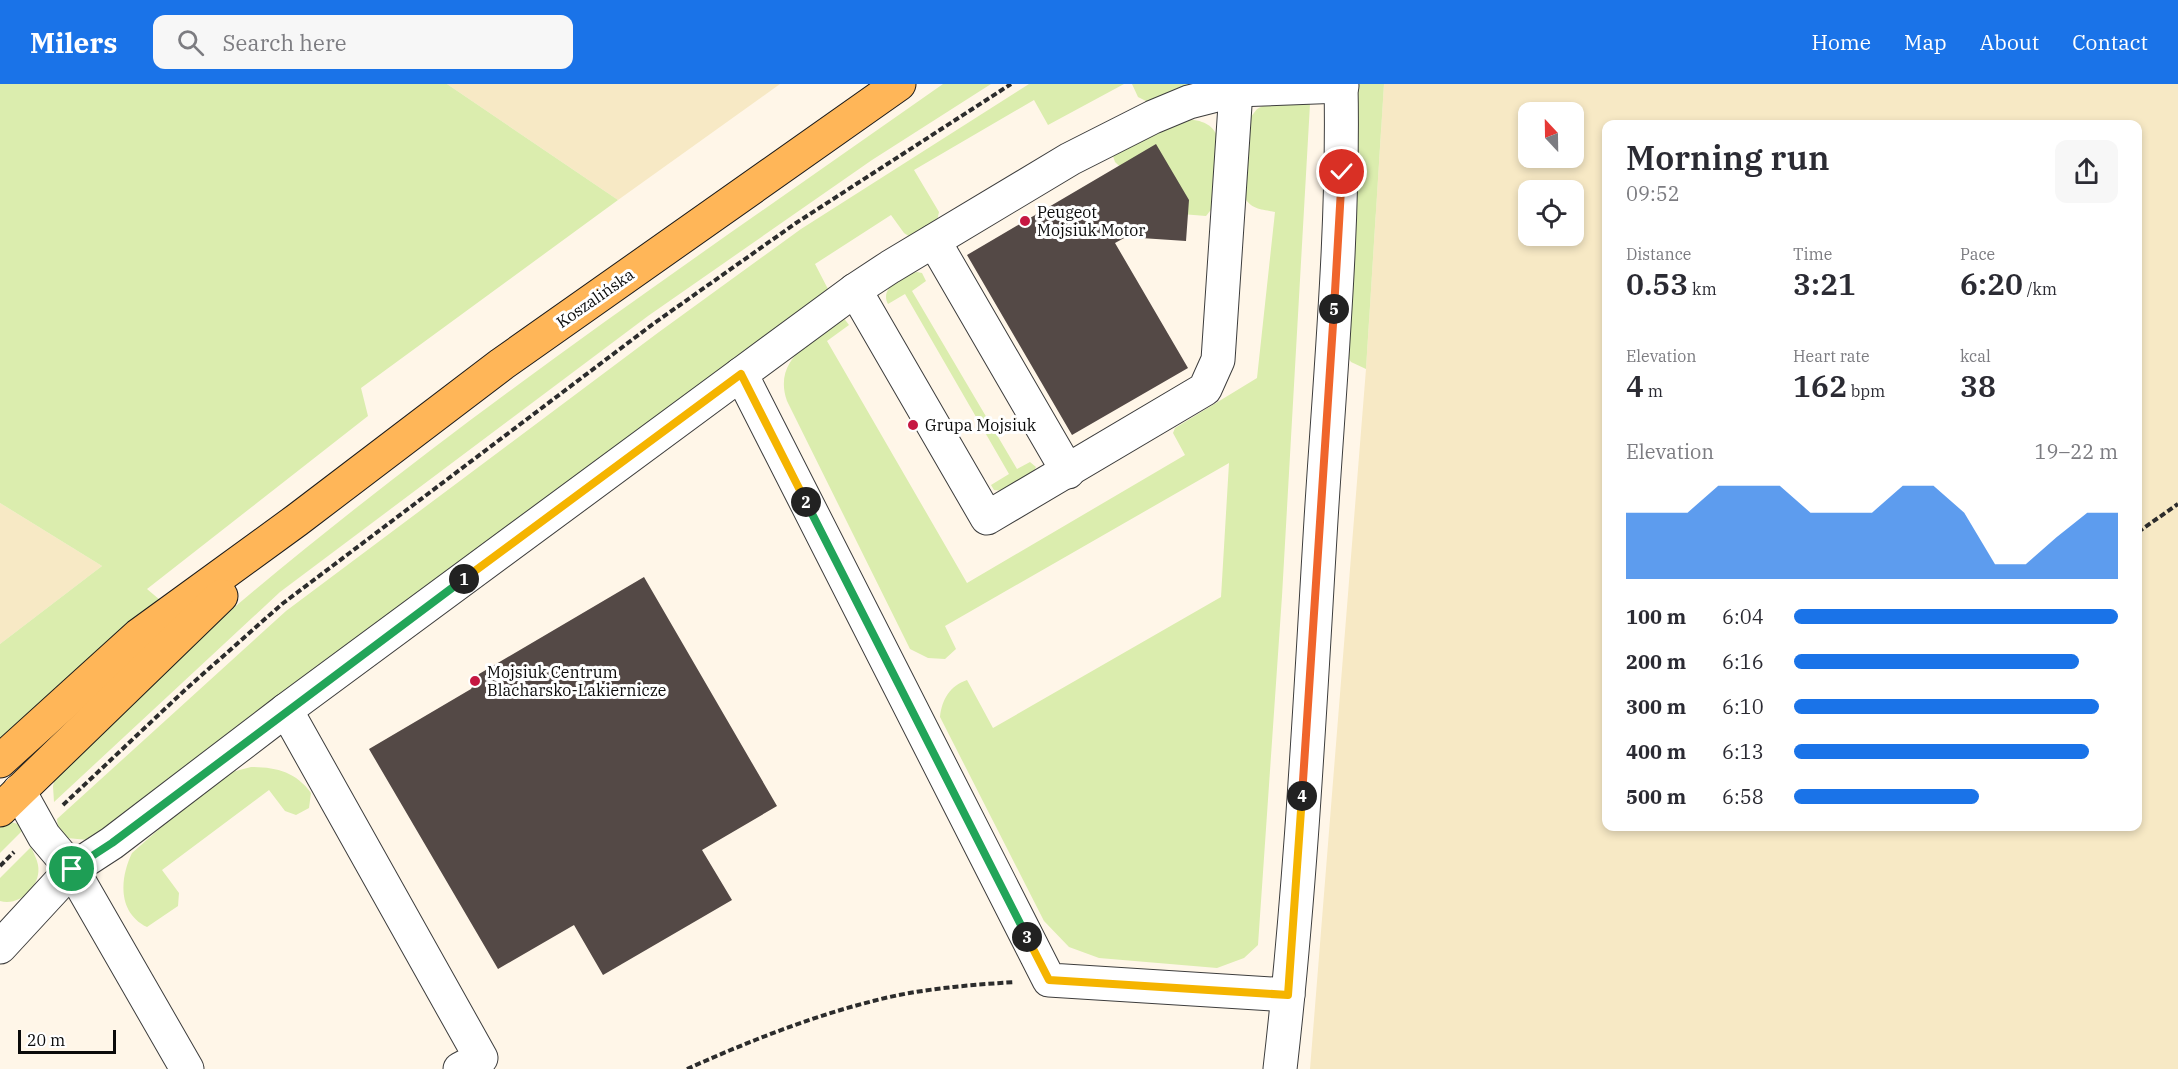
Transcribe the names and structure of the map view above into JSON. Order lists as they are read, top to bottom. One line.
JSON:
{"streets":{"main road":["Koszalińska"]},"places":["Peugeot Mojsiuk Motor","Grupa Mojsiuk","Mojsiuk Centrum Blacharsko-Lakiernicze"],"scale_bar":"20 m","north":"top","page":{"header":"Milers","search":"Search here","nav":["Home","Map","About","Contact"],"heading":["Morning run","09:52"],"stats":[["Distance","0.53 km"],["Time","3:21"],["Pace","6:20 /km"],["Elevation","4 m"],["Heart rate","162 bpm"],["kcal","38"]],"pins":["5","2","1","4","3"],"chart":["Elevation","19–22 m"],"list":[{"name":"100 m","note":"6:04"},{"name":"200 m","note":"6:16"},{"name":"300 m","note":"6:10"},{"name":"400 m","note":"6:13"},{"name":"500 m","note":"6:58"}],"scale":"20 m"}}
